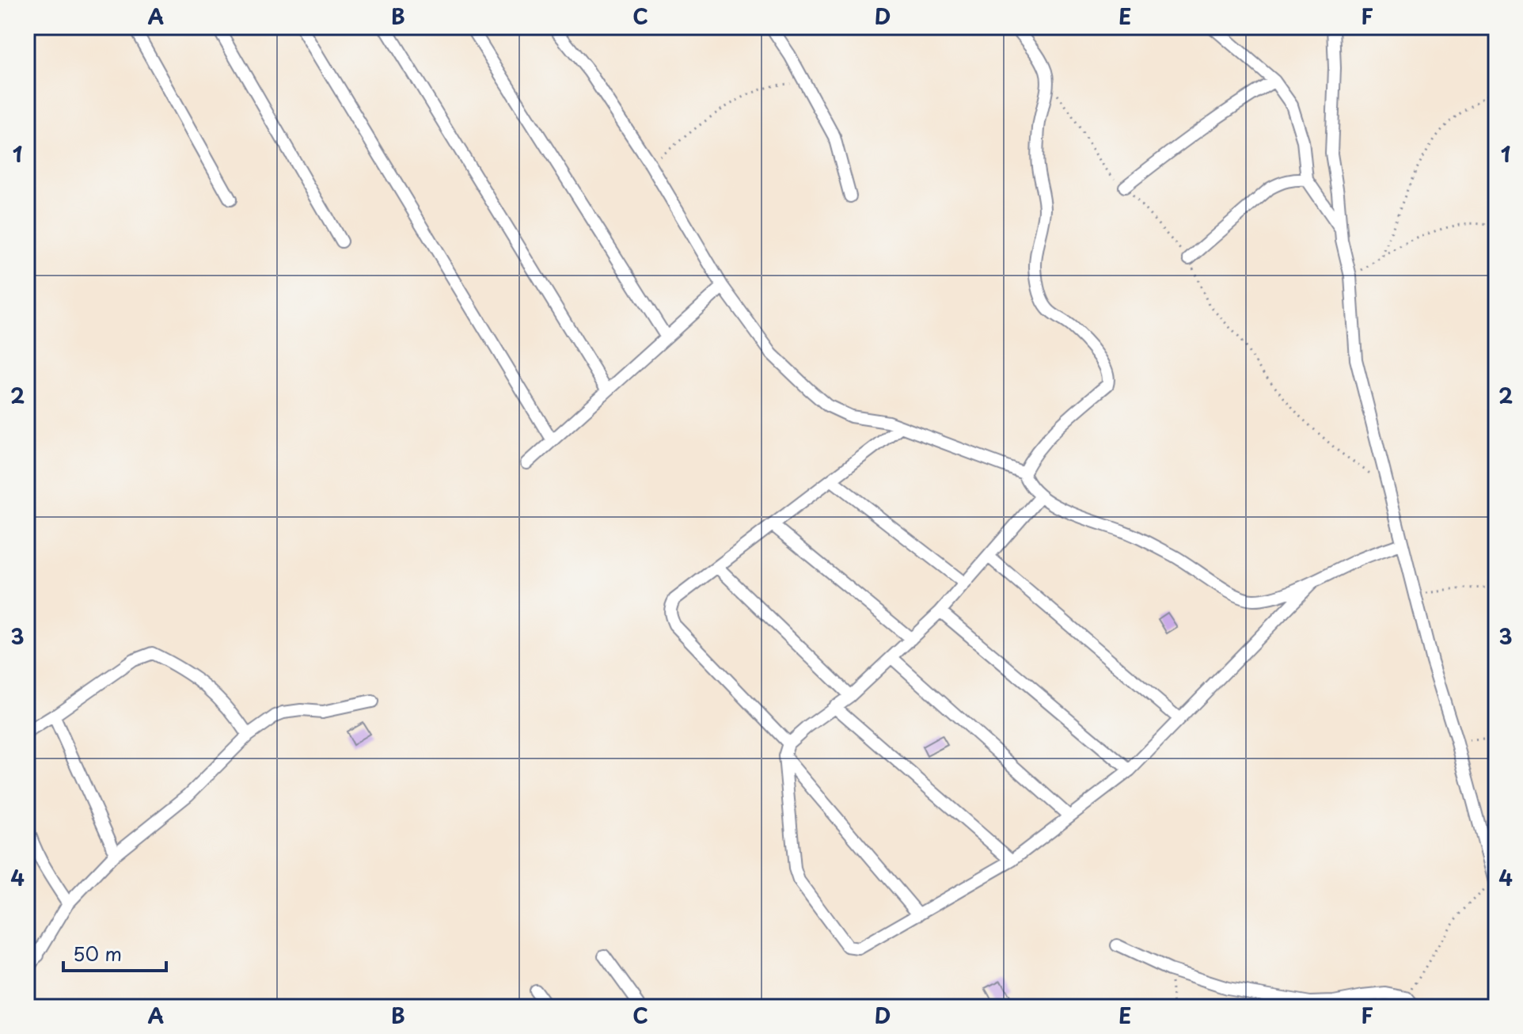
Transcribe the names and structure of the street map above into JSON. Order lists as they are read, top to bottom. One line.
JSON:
{"scale_bar":"50 m","grid":{"columns":["A","B","C","D","E","F"],"rows":["1","2","3","4"]}}
